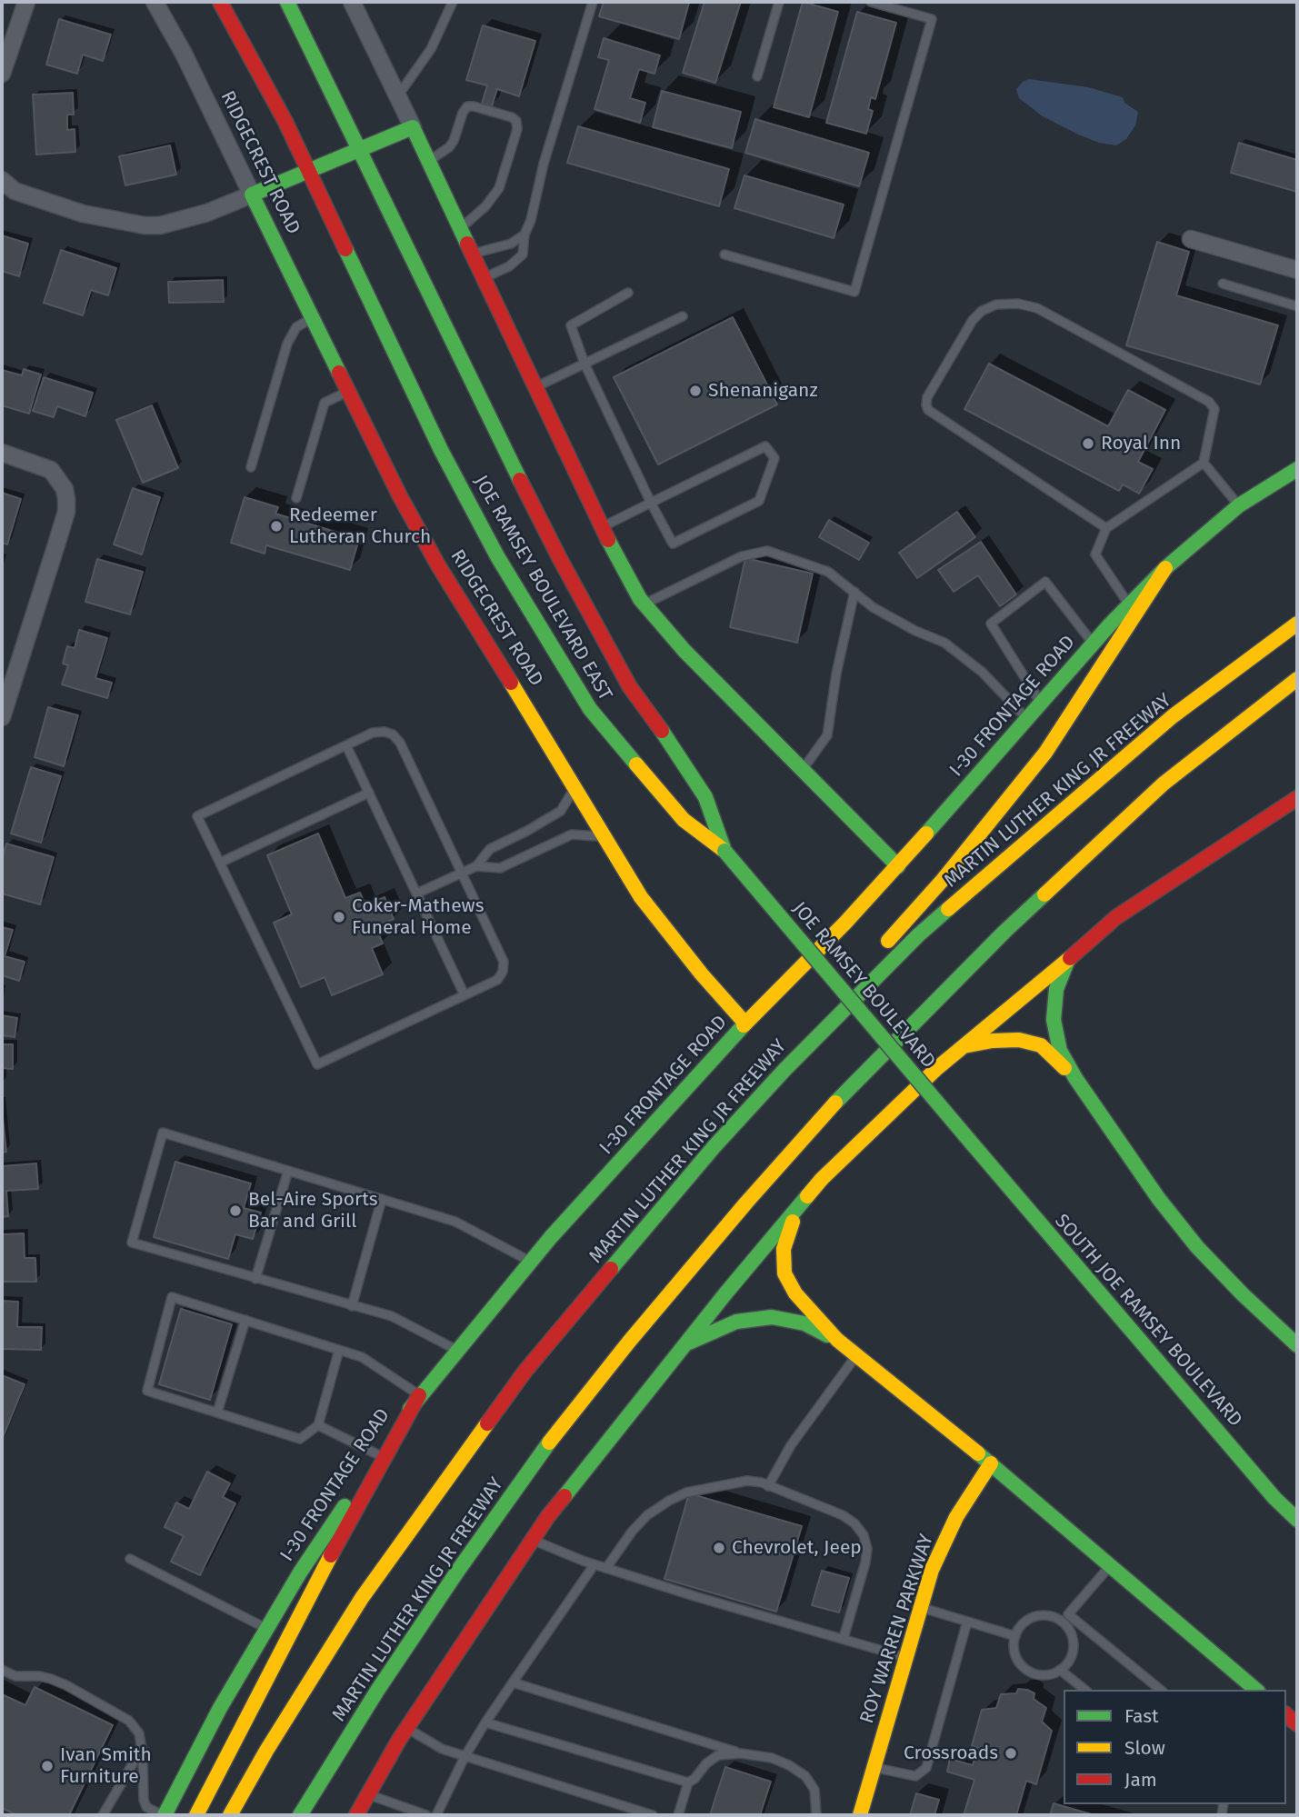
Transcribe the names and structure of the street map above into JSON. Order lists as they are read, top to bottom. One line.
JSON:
{"streets":{"main road":["RIDGECREST ROAD","JOE RAMSEY BOULEVARD EAST","I-30 FRONTAGE ROAD","MARTIN LUTHER KING JR FREEWAY","JOE RAMSEY BOULEVARD","SOUTH JOE RAMSEY BOULEVARD","ROY WARREN PARKWAY"]},"crossings":[["RIDGECREST ROAD","I-30 FRONTAGE ROAD"],["JOE RAMSEY BOULEVARD EAST","JOE RAMSEY BOULEVARD"],["JOE RAMSEY BOULEVARD","SOUTH JOE RAMSEY BOULEVARD"]],"places":["Shenaniganz","Royal Inn","Redeemer Lutheran Church","Coker-Mathews Funeral Home","Bel-Aire Sports Bar and Grill","Chevrolet, Jeep","Crossroads","Ivan Smith Furniture"],"legend":["Fast","Slow","Jam"]}
